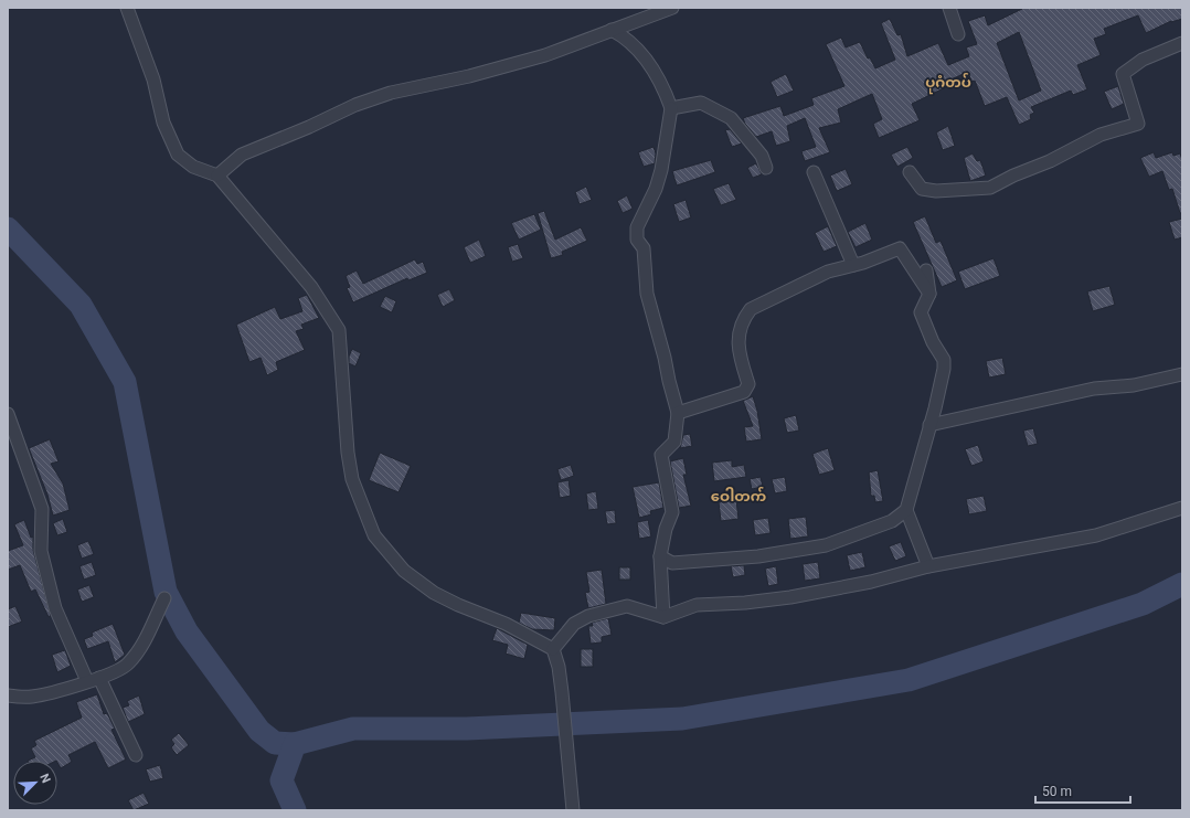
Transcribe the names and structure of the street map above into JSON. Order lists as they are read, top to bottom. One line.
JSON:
{"districts":["ပုဂံတပ်","ဝေါတက်"],"scale_bar":"50 m","north":"top right"}
